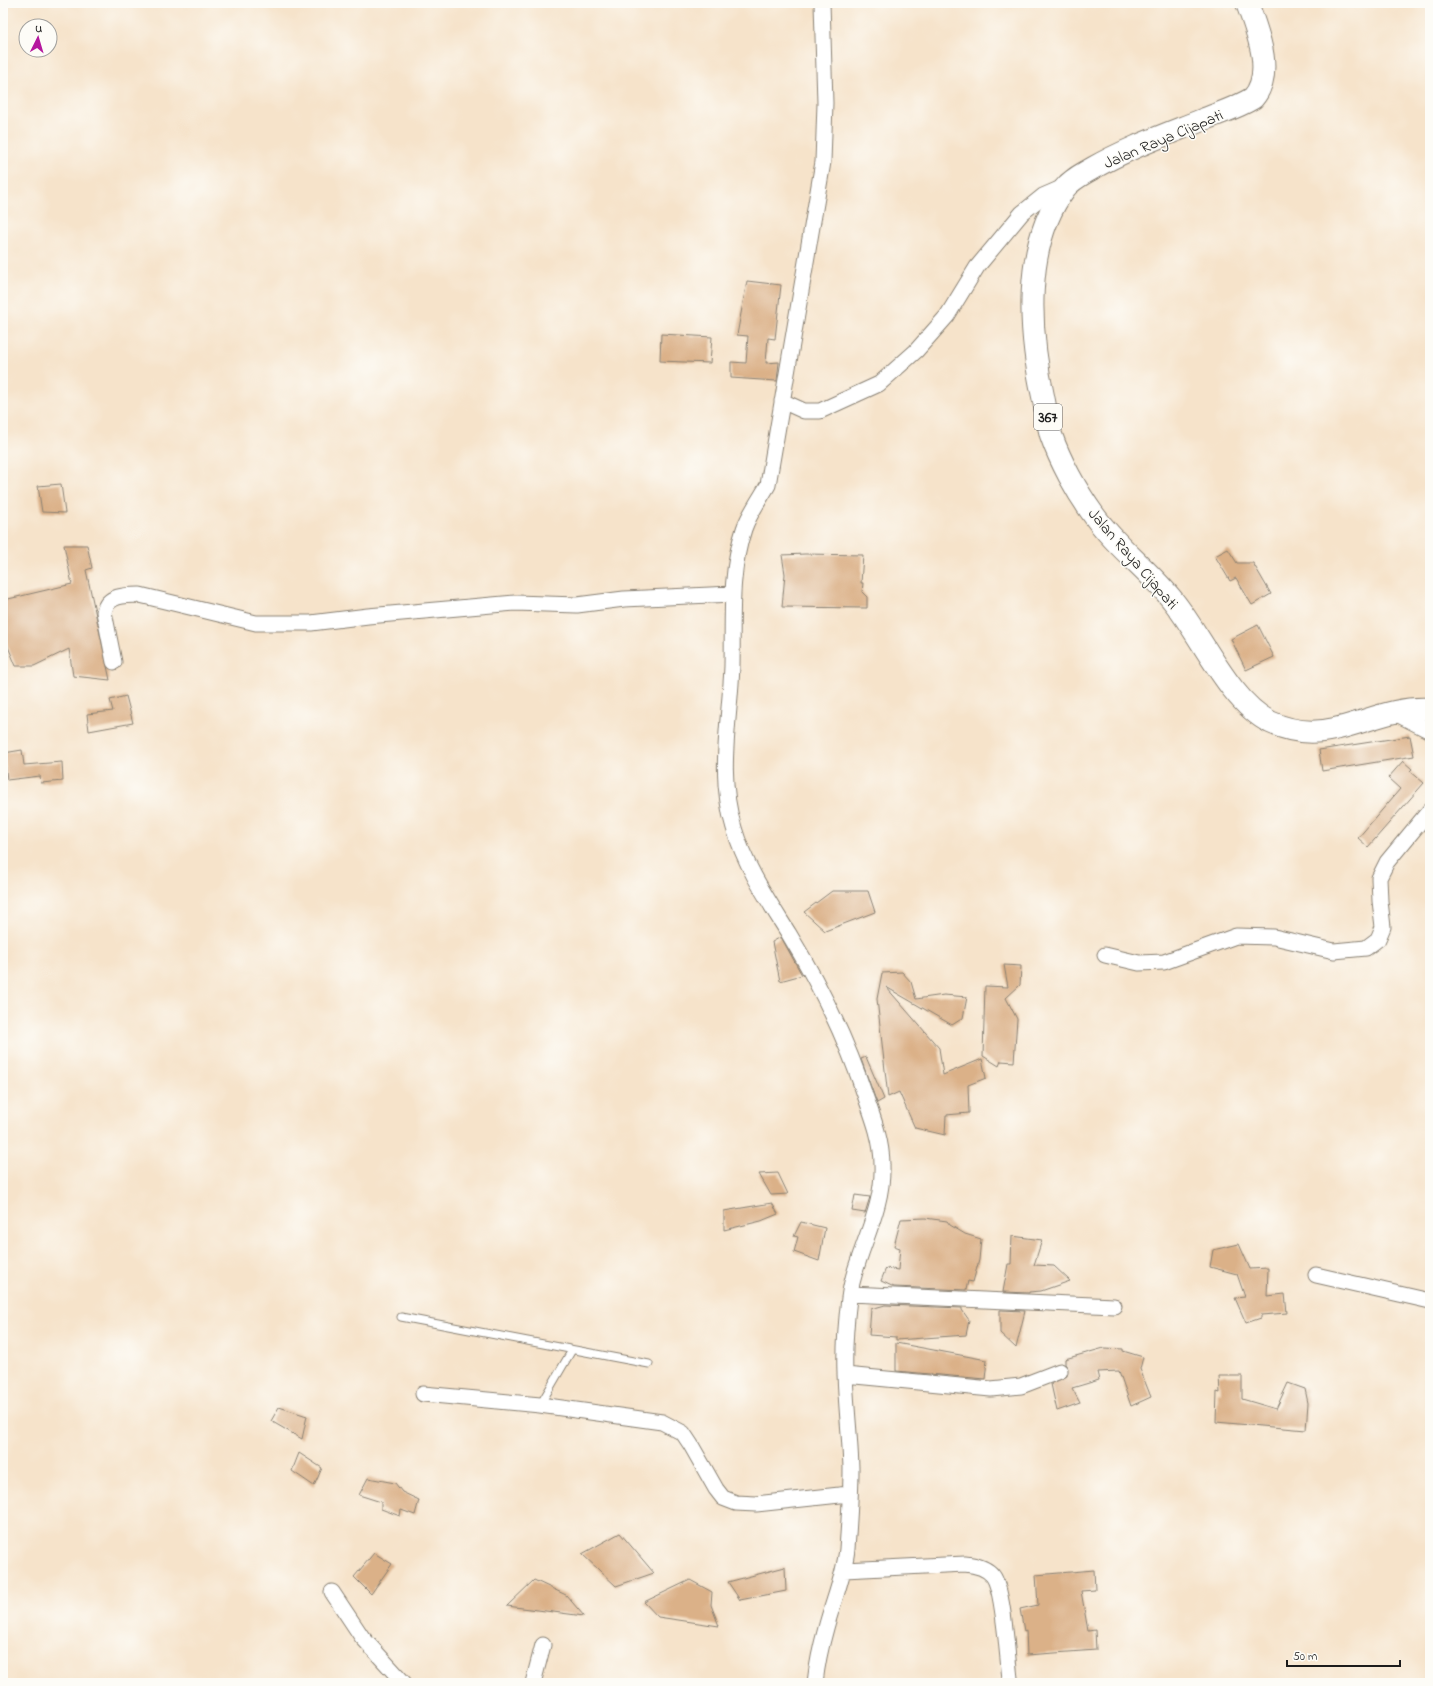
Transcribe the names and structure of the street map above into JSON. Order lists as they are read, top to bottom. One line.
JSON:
{"streets":{"main road":["Jalan Raya Cijapati","367"]},"scale_bar":"50 m","north":"top"}
